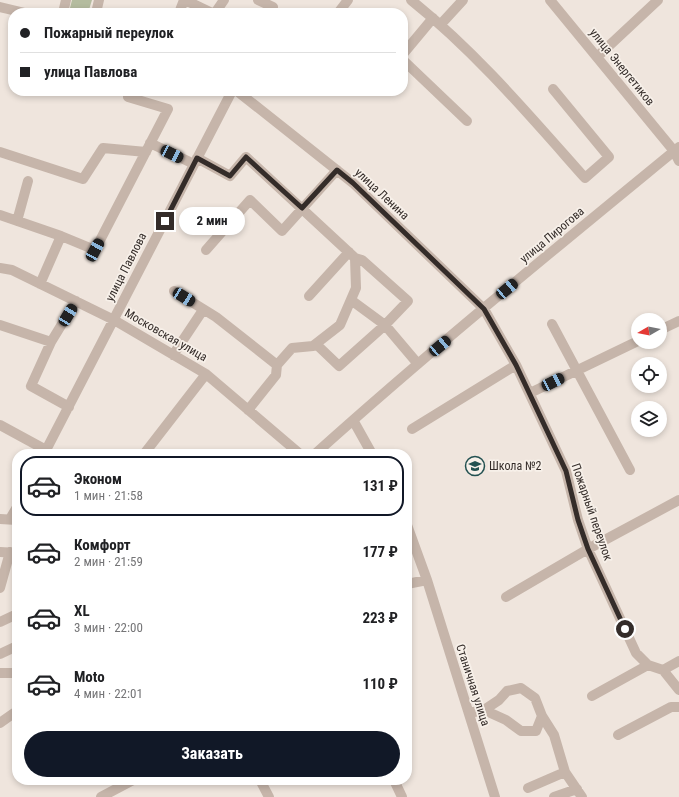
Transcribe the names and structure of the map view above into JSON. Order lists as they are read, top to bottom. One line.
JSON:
{"streets":{"street":["улица Энергетиков","улица Ленина","улица Пирогова","улица Павлова","Московская улица","Пожарный переулок","Станичная улица"]},"crossings":[["улица Энергетиков","улица Пирогова"],["улица Ленина","улица Пирогова"],["улица Ленина","Пожарный переулок"],["улица Пирогова","Пожарный переулок"],["улица Павлова","Московская улица"]],"places":{"school or university":["Школа №2"]},"north":"left","page":{"banner":["Пожарный переулок","улица Павлова"],"bubble":"2 мин","list":[{"name":"Эконом","note":"1 мин · 21:58","value":"131 ₽"},{"name":"Комфорт","note":"2 мин · 21:59","value":"177 ₽"},{"name":"XL","note":"3 мин · 22:00","value":"223 ₽"},{"name":"Moto","note":"4 мин · 22:01","value":"110 ₽"}],"buttons":"Заказать"}}
